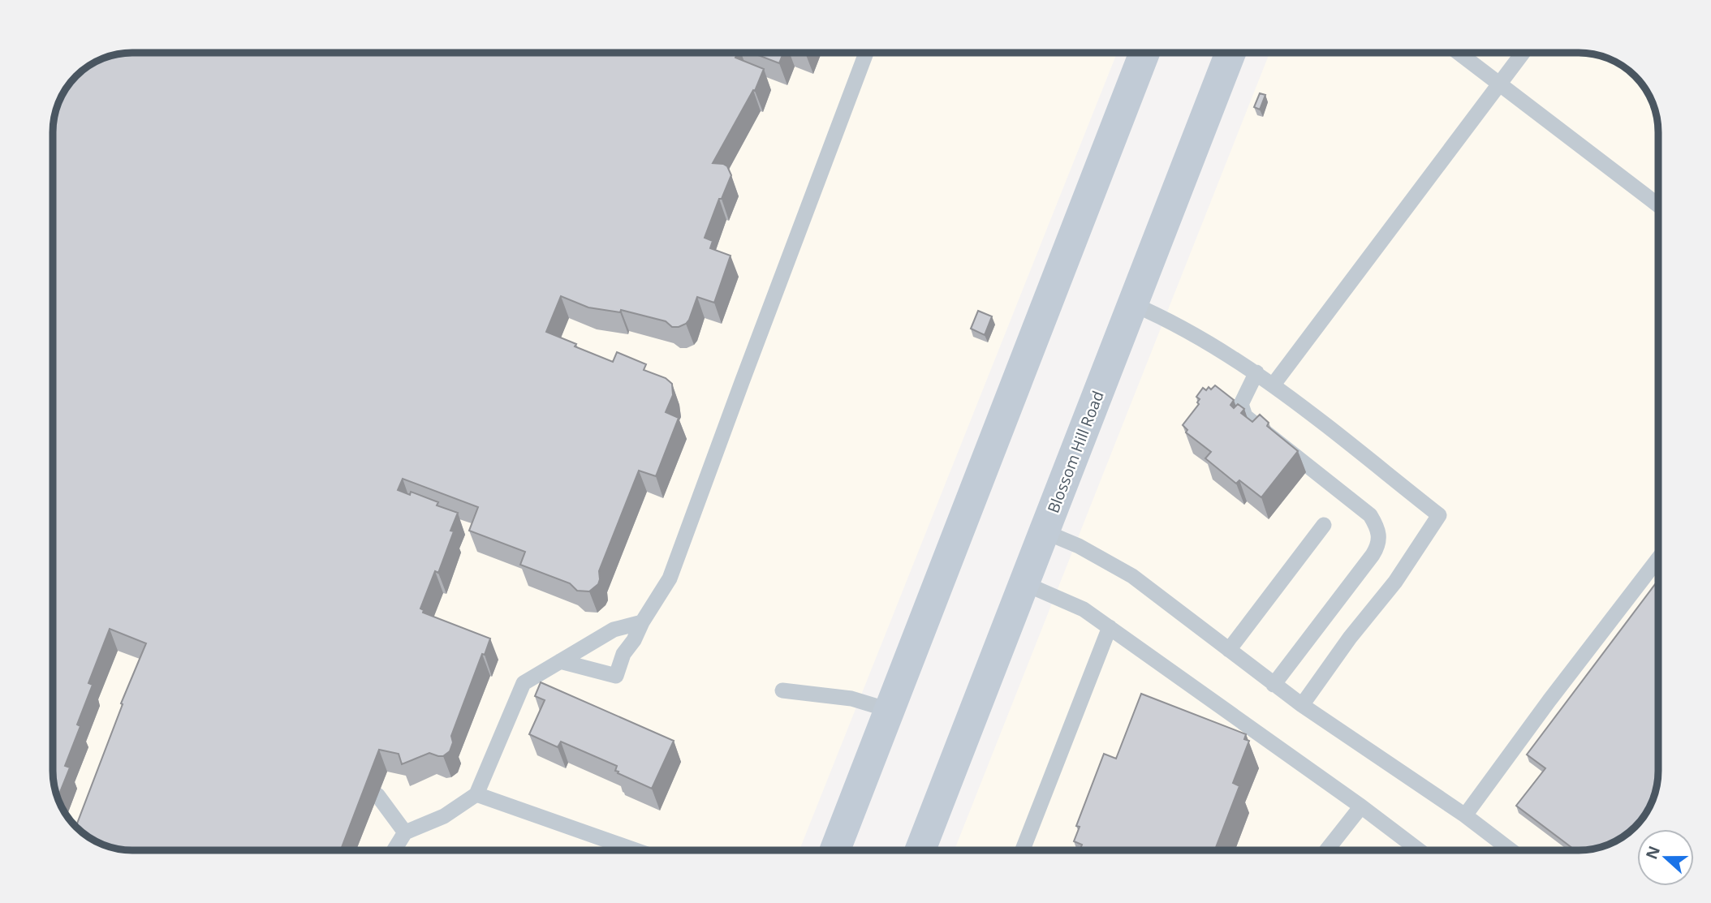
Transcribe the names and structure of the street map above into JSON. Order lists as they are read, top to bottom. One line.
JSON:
{"streets":{"main road":["Blossom Hill Road"]},"north":"left"}
